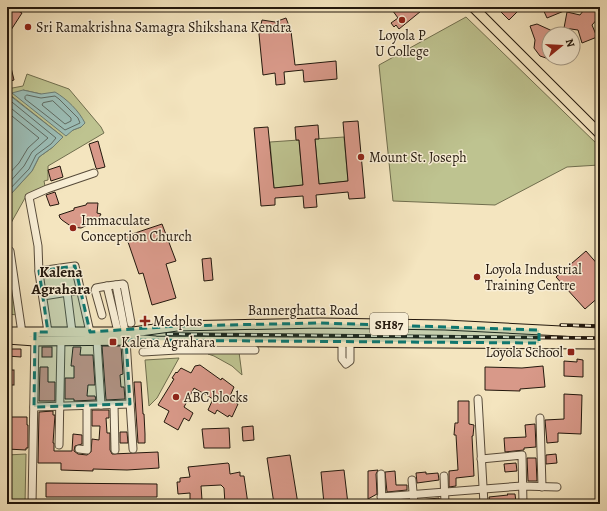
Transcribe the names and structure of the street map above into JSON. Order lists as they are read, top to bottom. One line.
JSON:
{"streets":{"main road":["Bannerghatta Road","SH87"]},"crossings":[["Bannerghatta Road","SH87"]],"districts":["Kalena Agrahara"],"places":{"other":["Loyola P U College","Sri Ramakrishna Samagra Shikshana Kendra","Mount St. Joseph","Immaculate Conception Church","Loyola Industrial Training Centre","ABC blocks"],"health":["Medplus"],"transit":["Kalena Agrahara","Loyola School"]},"north":"right"}
